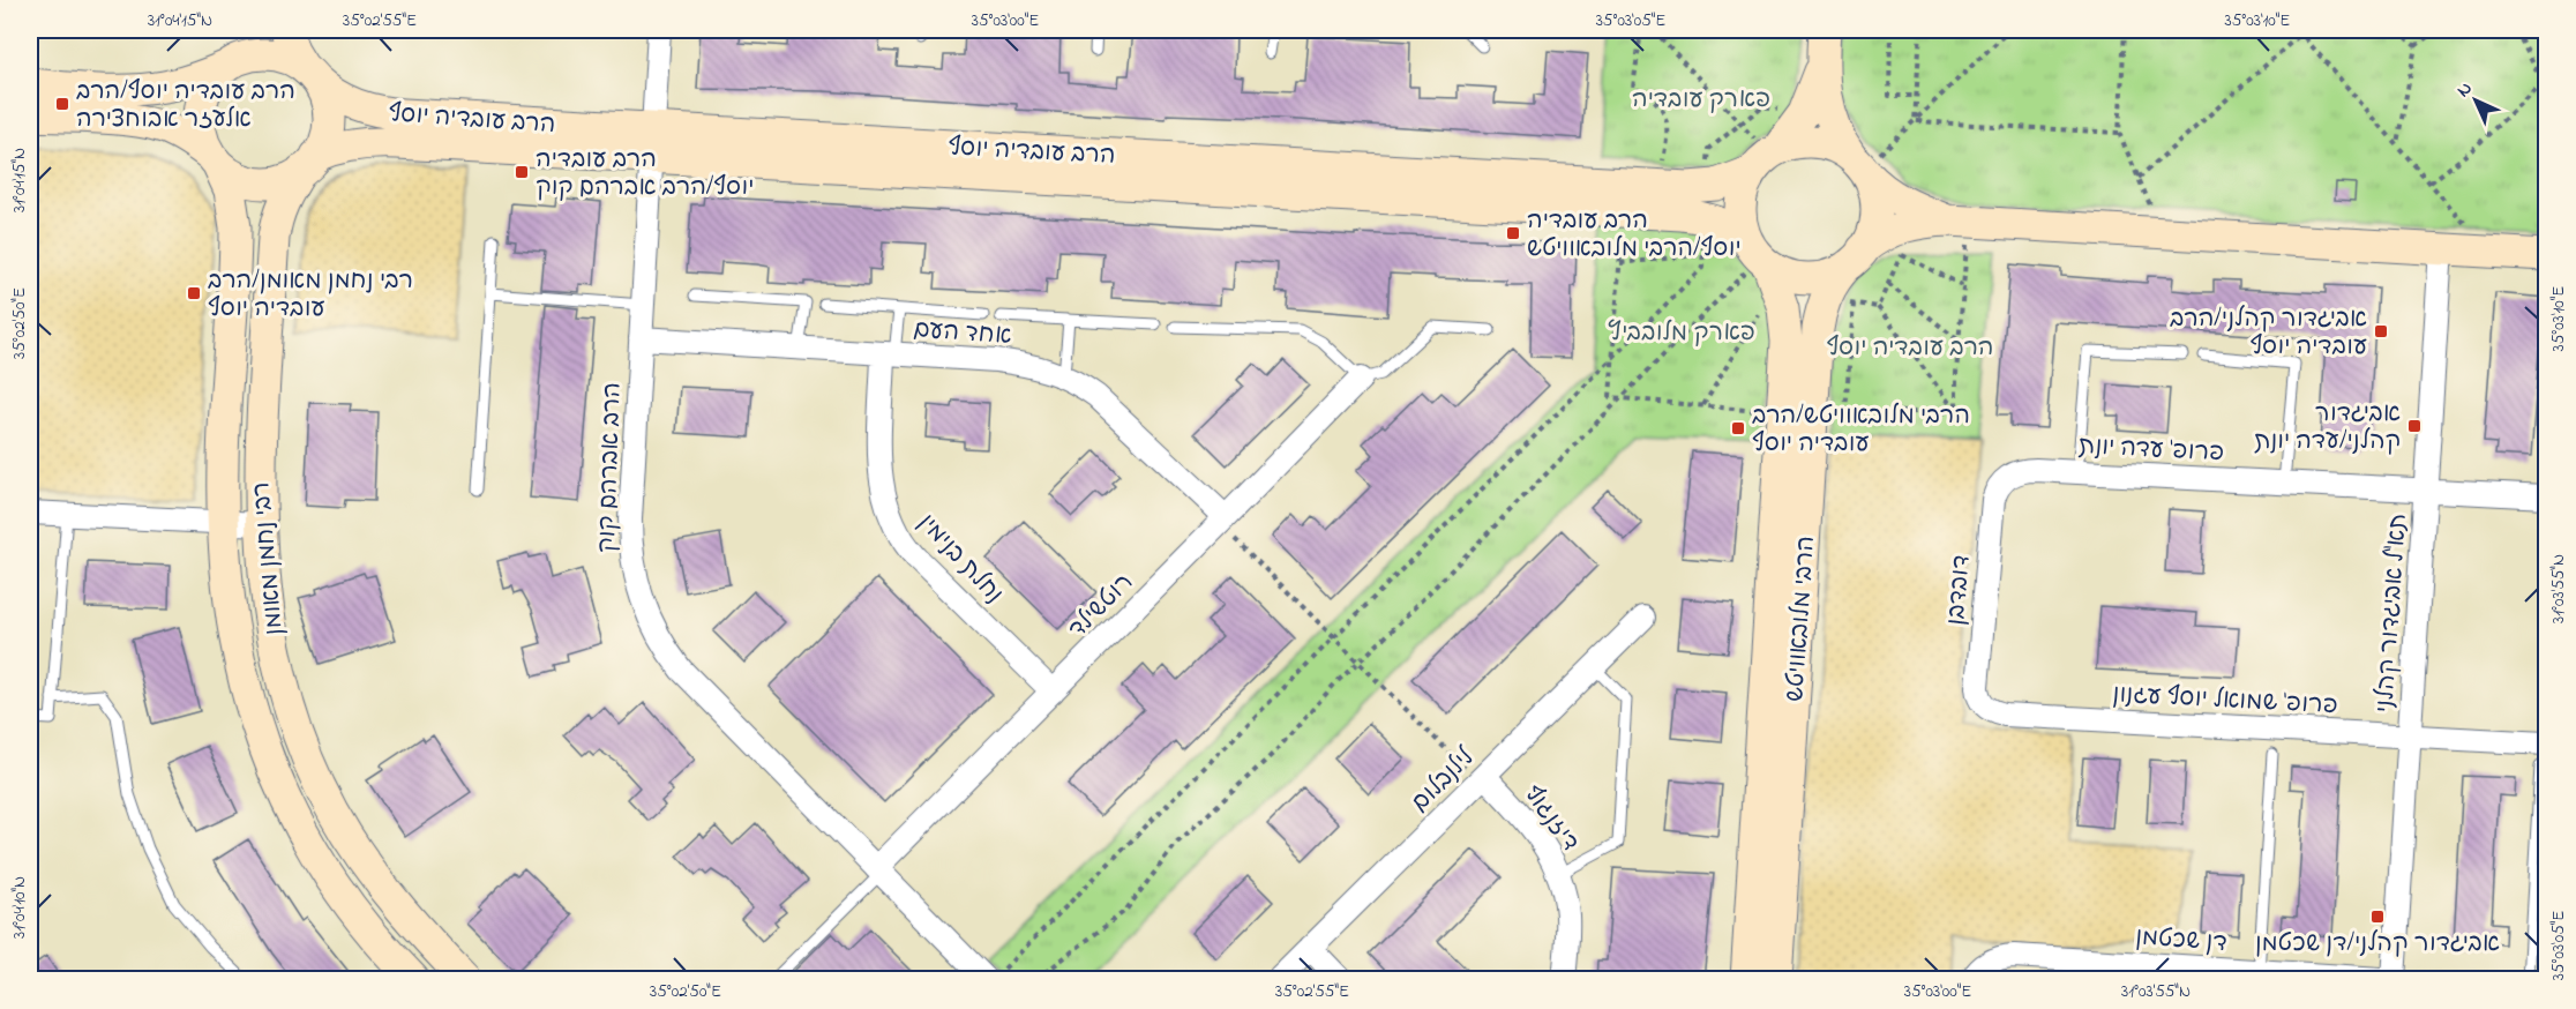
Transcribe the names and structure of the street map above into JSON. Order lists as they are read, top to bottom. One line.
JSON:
{"streets":{"street":["הרב עובדיה יוסף","אחד העם","פרופ' עדה יונת","הרב אברהם קוק","נחלת בנימין","רבי נחמן מאומן","דובדבן","רוטשילד","תא\"ל אביגדור קהלני","הרבי מלובאוויטש","פרופ' שמואל יוסף עגנון","לילנבלום","דיזנגוף","דן שכטמן"]},"crossings":[["הרב עובדיה יוסף","הרב אברהם קוק"],["הרב עובדיה יוסף","רבי נחמן מאומן"],["הרב עובדיה יוסף","הרבי מלובאוויטש"],["אחד העם","הרב אברהם קוק"],["אחד העם","נחלת בנימין"],["אחד העם","רוטשילד"],["פרופ' עדה יונת","דובדבן"],["פרופ' עדה יונת","תא\"ל אביגדור קהלני"],["הרב אברהם קוק","רוטשילד"],["נחלת בנימין","רוטשילד"],["דובדבן","פרופ' שמואל יוסף עגנון"],["תא\"ל אביגדור קהלני","פרופ' שמואל יוסף עגנון"],["לילנבלום","דיזנגוף"]],"parks":["פארק עובדיה","פארק מלובביץ","הרב עובדיה יוסף"],"places":{"transit":["הרב עובדיה יוסף/הרב אלעזר אבוחצירה","הרב עובדיה יוסף/הרב אברהם קוק","הרב עובדיה יוסף/הרבי מלובאוויטש","רבי נחמן מאומן/הרב עובדיה יוסף","אביגדור קהלני/הרב עובדיה יוסף","אביגדור קהלני/עדה יונת","הרבי מלובאוויטש/הרב עובדיה יוסף","אביגדור קהלני/דן שכטמן"]},"north":"top left","coordinates":["31°04'15\"N","35°02'55\"E","35°03'00\"E","35°03'05\"E","35°03'10\"E","35°02'50\"E","31°03'55\"N","31°04'10\"N"]}
